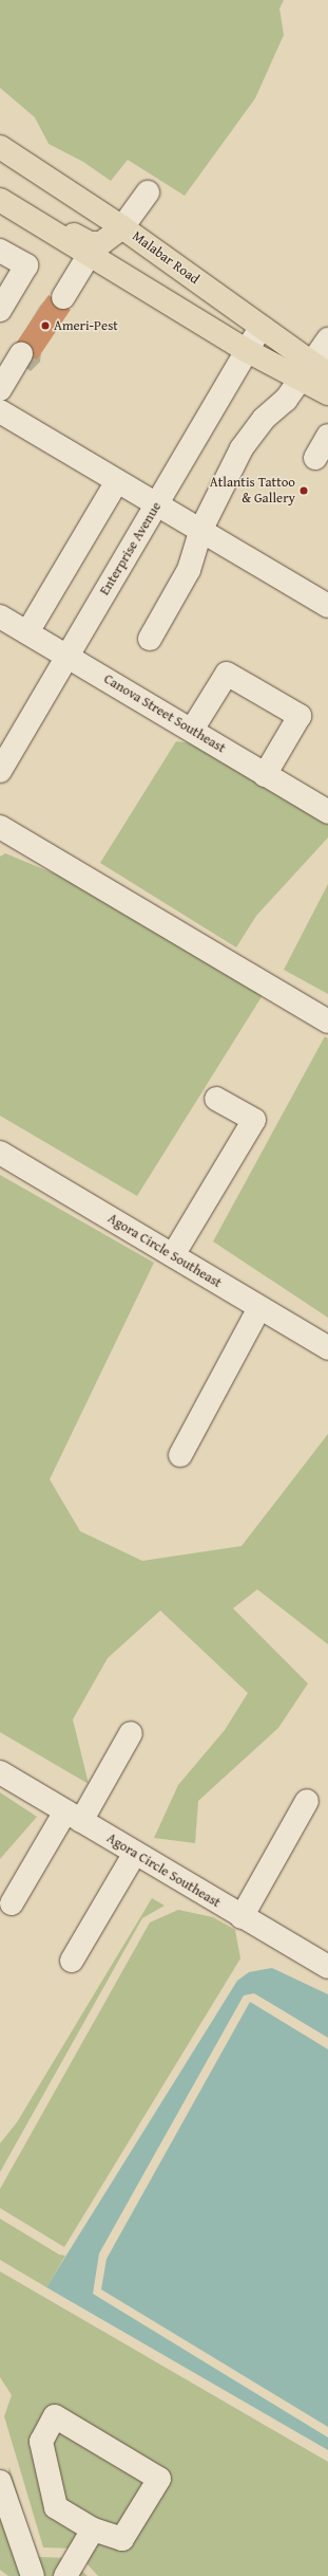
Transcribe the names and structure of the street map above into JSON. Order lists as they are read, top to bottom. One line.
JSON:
{"streets":{"main road":["Malabar Road"],"street":["Enterprise Avenue","Canova Street Southeast","Agora Circle Southeast"]},"crossings":[["Malabar Road","Enterprise Avenue"],["Enterprise Avenue","Canova Street Southeast"]],"places":["Ameri-Pest","Atlantis Tattoo & Gallery"]}
